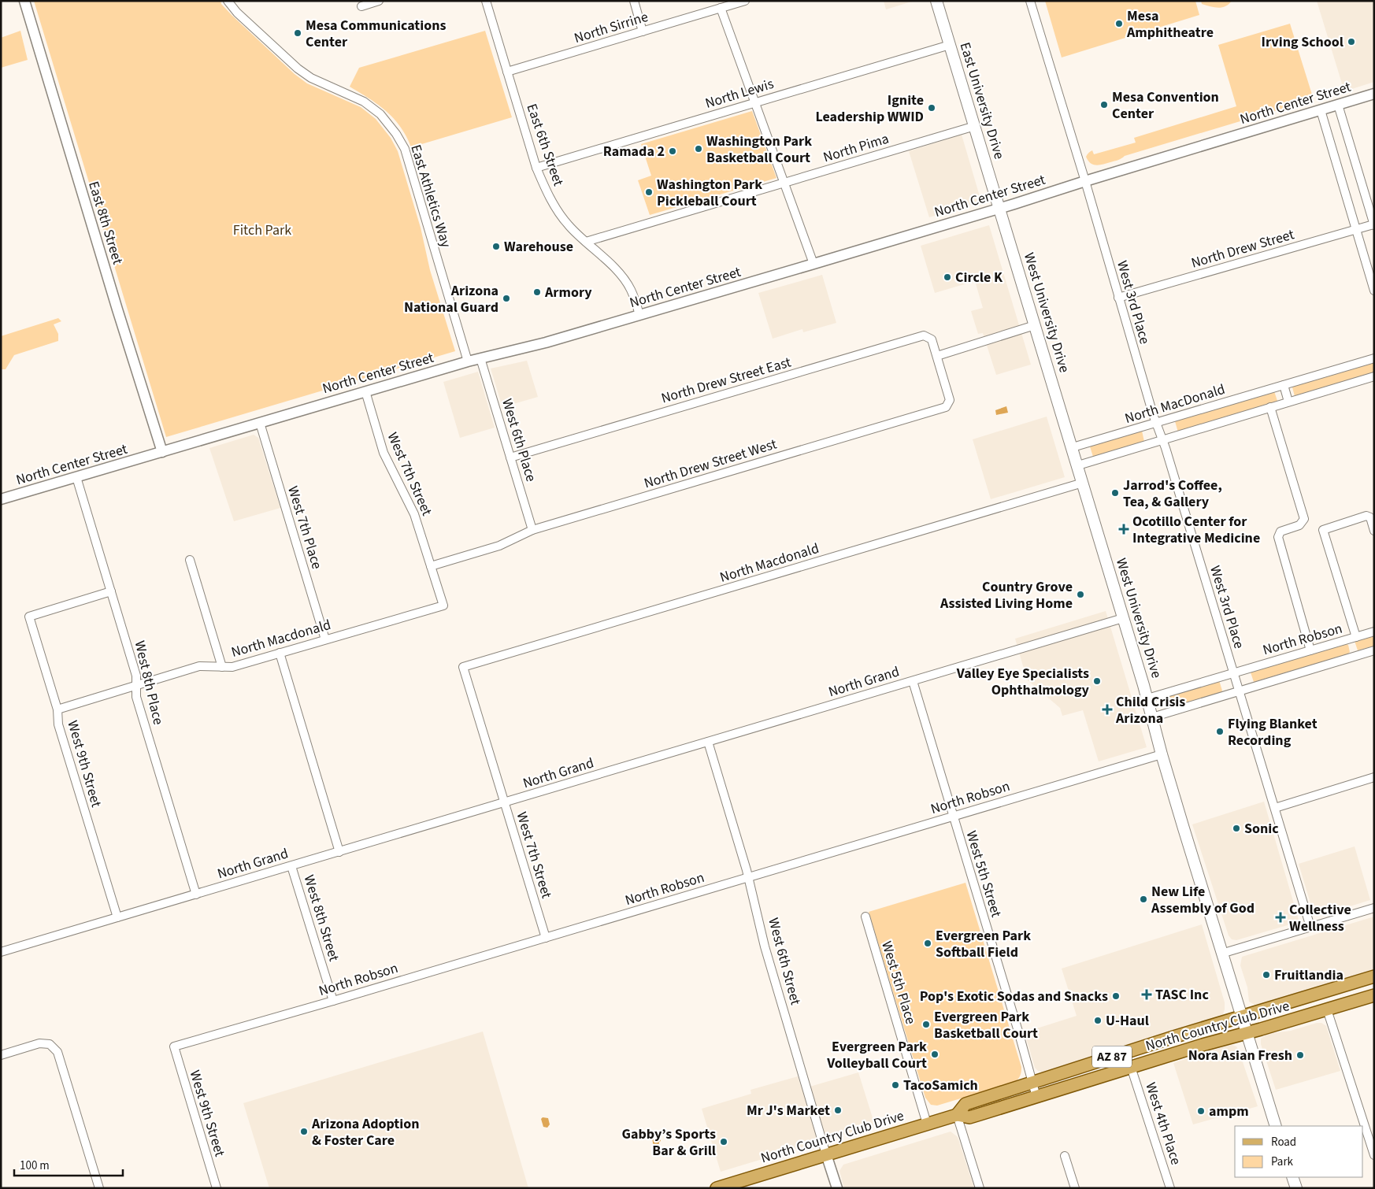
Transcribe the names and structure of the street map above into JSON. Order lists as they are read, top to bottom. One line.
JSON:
{"streets":{"main road":["East University Drive","West University Drive","North Country Club Drive","AZ 87"],"street":["North Sirrine","North Lewis","North Center Street","East 6th Street","North Pima","East Athletics Way","East 8th Street","North Drew Street","West 3rd Place","North Drew Street East","North MacDonald","West 6th Place","North Drew Street West","West 7th Street","West 7th Place","North Macdonald","North Robson","North Grand","West 8th Place","West 9th Street","West 5th Street","West 8th Street","West 6th Street","West 5th Place","West 4th Place"]},"crossings":[["North Sirrine","East 6th Street"],["North Lewis","East University Drive"],["North Lewis","East 6th Street"],["East University Drive","North Center Street"],["East University Drive","North Pima"],["East University Drive","West University Drive"],["North Center Street","East 6th Street"],["North Center Street","East Athletics Way"],["North Center Street","East 8th Street"],["North Center Street","West 3rd Place"],["North Center Street","West University Drive"],["North Center Street","West 6th Place"],["North Center Street","West 7th Street"],["North Center Street","West 7th Place"],["North Center Street","West 8th Place"],["East 6th Street","North Pima"],["North Drew Street","West 3rd Place"],["West 3rd Place","North MacDonald"],["West 3rd Place","North Robson"],["West University Drive","North MacDonald"],["West University Drive","North Macdonald"],["West University Drive","North Robson"],["West University Drive","North Grand"],["West University Drive","North Country Club Drive"],["North Drew Street East","West 6th Place"],["North Drew Street East","North Drew Street West"],["West 6th Place","North Drew Street West"],["North Drew Street West","West 7th Street"],["West 7th Street","North Macdonald"],["West 7th Street","North Robson"],["West 7th Street","North Grand"],["West 7th Place","North Macdonald"],["North Macdonald","West 8th Place"],["North Macdonald","West 9th Street"],["North Robson","West 9th Street"],["North Robson","West 5th Street"],["North Robson","West 8th Street"],["North Robson","West 6th Street"],["North Grand","West 8th Place"],["North Grand","West 9th Street"],["North Grand","West 5th Street"],["North Grand","West 8th Street"],["North Grand","West 6th Street"],["West 8th Place","West 9th Street"],["West 5th Street","North Country Club Drive"],["West 6th Street","North Country Club Drive"],["West 5th Place","North Country Club Drive"],["North Country Club Drive","West 4th Place"]],"parks":["Fitch Park"],"places":{"other":["Mesa Amphitheatre","Mesa Communications Center","Irving School","Mesa Convention Center","Ignite Leadership WWID","Washington Park Basketball Court","Ramada 2","Washington Park Pickleball Court","Warehouse","Circle K","Armory","Arizona National Guard","Jarrod's Coffee, Tea, & Gallery","Country Grove Assisted Living Home","Valley Eye Specialists Ophthalmology","Flying Blanket Recording","Sonic","New Life Assembly of God","Evergreen Park Softball Field","Fruitlandia","Pop's Exotic Sodas and Snacks","U-Haul","Evergreen Park Basketball Court","Evergreen Park Volleyball Court","Nora Asian Fresh","TacoSamich","Mr J's Market","ampm","Arizona Adoption & Foster Care","Gabby’s Sports Bar & Grill"],"health":["Ocotillo Center for Integrative Medicine","Child Crisis Arizona","Collective Wellness","TASC Inc"]},"legend":["Road","Park"],"scale_bar":"100 m"}
